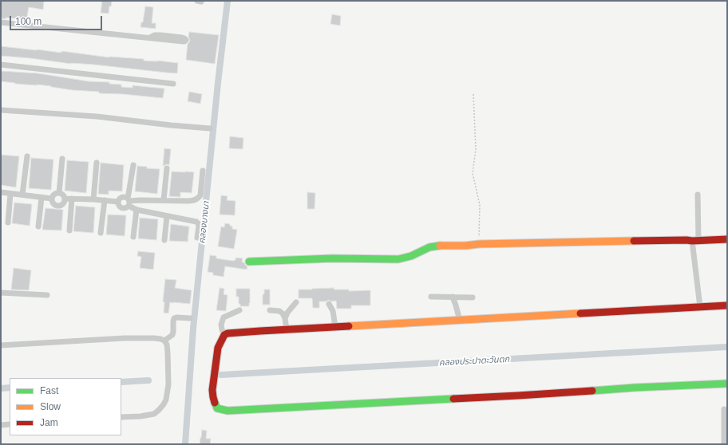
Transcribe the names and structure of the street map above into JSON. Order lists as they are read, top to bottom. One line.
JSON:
{"water":["คลองบางนา","คลองประปาตะวันตก"],"legend":["Fast","Slow","Jam"],"scale_bar":"100 m"}
